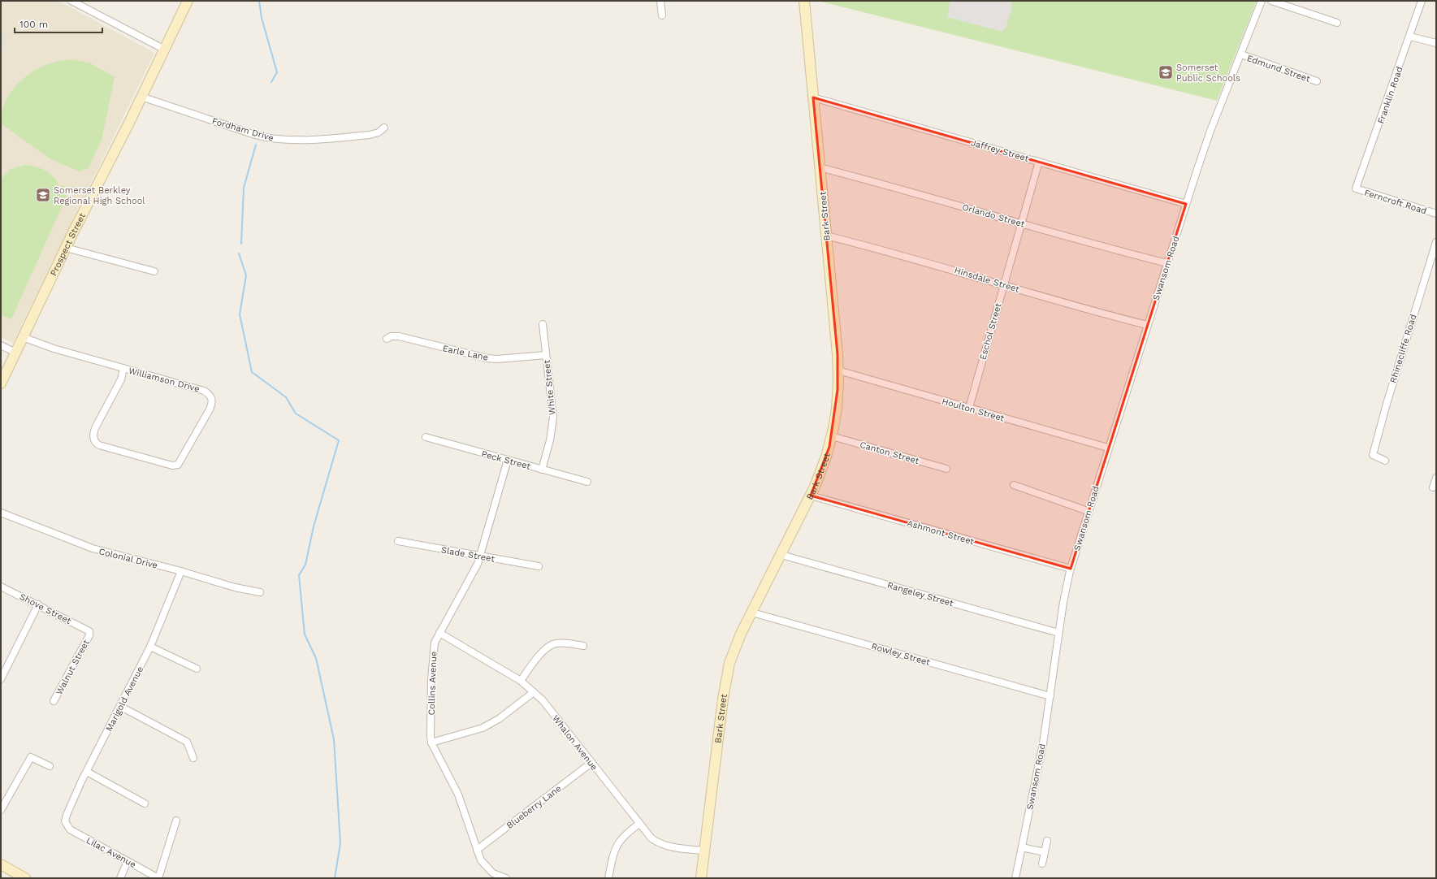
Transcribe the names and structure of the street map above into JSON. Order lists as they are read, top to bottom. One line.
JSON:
{"streets":{"main road":["Bark Street","Prospect Street"],"street":["Edmund Street","Franklin Road","Fordham Drive","Jaffrey Street","Ferncroft Road","Orlando Street","Swansom Road","Hinsdale Street","Eschol Street","Rhinecliffe Road","Earle Lane","Williamson Drive","White Street","Houlton Street","Canton Street","Peck Street","Ashmont Street","Slade Street","Colonial Drive","Rangeley Street","Shove Street","Rowley Street","Walnut Street","Collins Avenue","Marigold Avenue","Whalon Avenue","Blueberry Lane","Lilac Avenue"]},"crossings":[["Edmund Street","Swansom Road"],["Franklin Road","Ferncroft Road"],["Fordham Drive","Prospect Street"],["Jaffrey Street","Bark Street"],["Jaffrey Street","Swansom Road"],["Jaffrey Street","Eschol Street"],["Orlando Street","Bark Street"],["Orlando Street","Swansom Road"],["Orlando Street","Eschol Street"],["Bark Street","Hinsdale Street"],["Bark Street","Houlton Street"],["Bark Street","Canton Street"],["Bark Street","Ashmont Street"],["Bark Street","Rangeley Street"],["Bark Street","Rowley Street"],["Bark Street","Whalon Avenue"],["Prospect Street","Williamson Drive"],["Swansom Road","Hinsdale Street"],["Swansom Road","Houlton Street"],["Swansom Road","Ashmont Street"],["Swansom Road","Rangeley Street"],["Swansom Road","Rowley Street"],["Hinsdale Street","Eschol Street"],["Eschol Street","Houlton Street"],["Earle Lane","White Street"],["White Street","Peck Street"],["Peck Street","Collins Avenue"],["Slade Street","Collins Avenue"],["Colonial Drive","Marigold Avenue"],["Shove Street","Walnut Street"],["Collins Avenue","Whalon Avenue"],["Collins Avenue","Blueberry Lane"],["Marigold Avenue","Lilac Avenue"],["Whalon Avenue","Blueberry Lane"]],"places":{"school or university":["Somerset Public Schools","Somerset Berkley Regional High School"]},"scale_bar":"100 m"}
